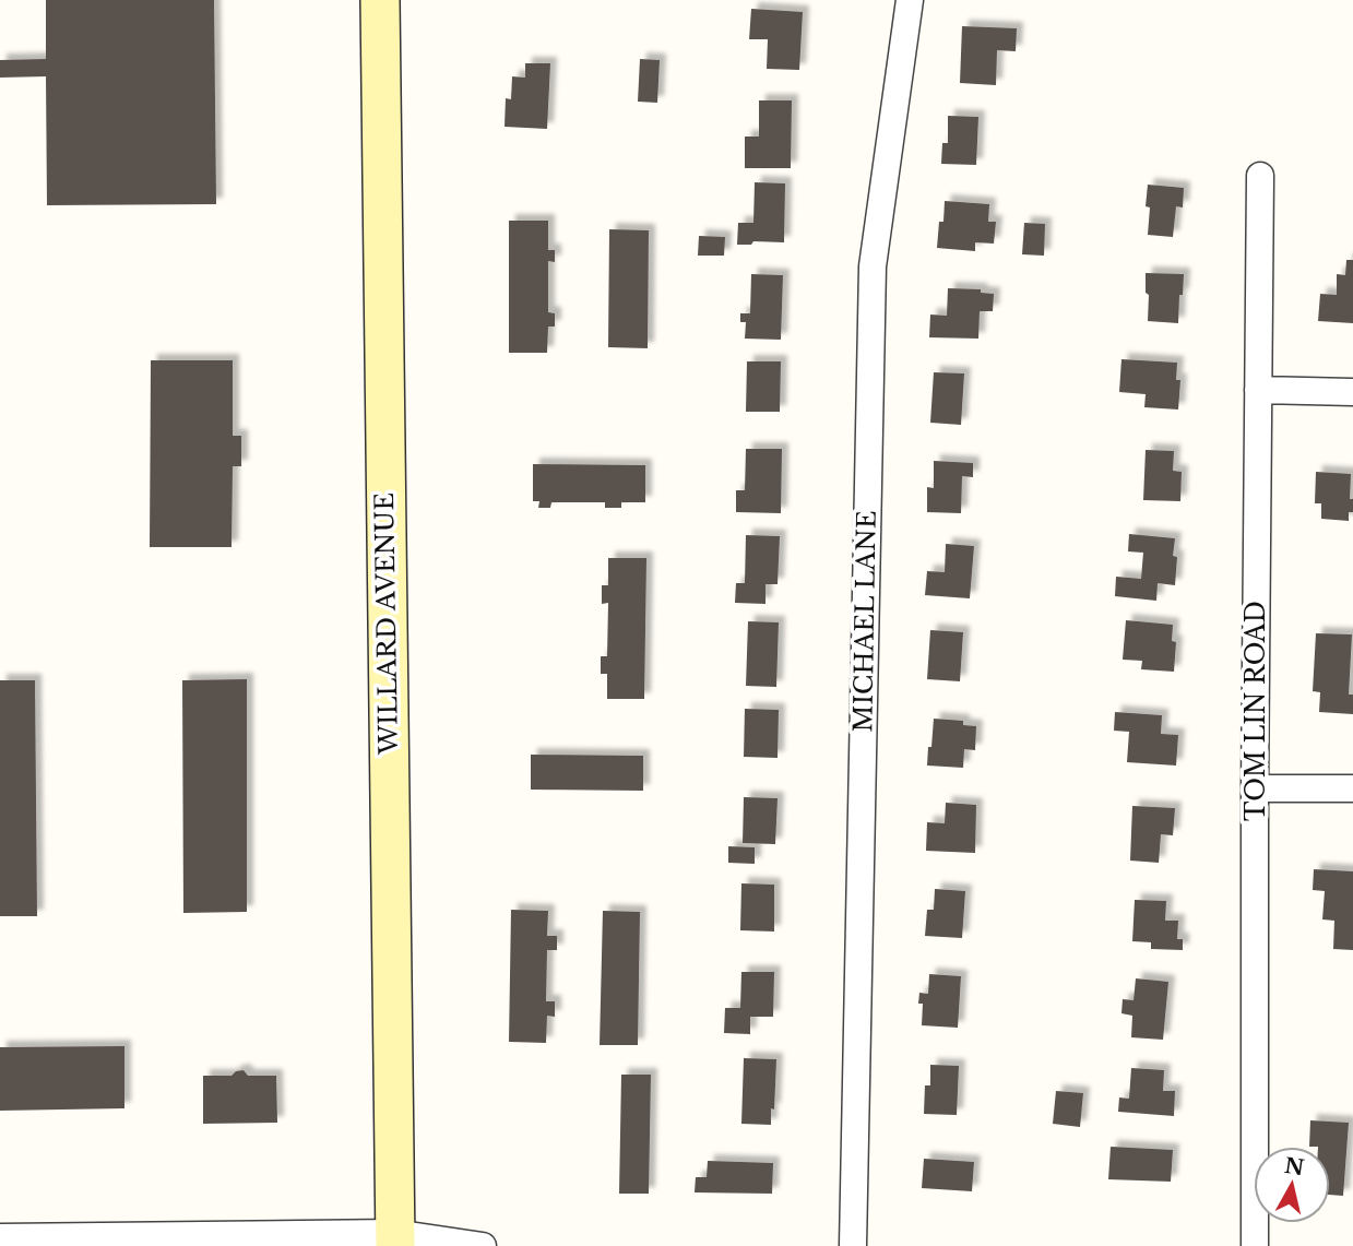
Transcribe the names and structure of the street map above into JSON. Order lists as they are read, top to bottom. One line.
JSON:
{"streets":{"main road":["WILLARD AVENUE"],"street":["MICHAEL LANE","TOM LIN ROAD"]},"north":"top"}
